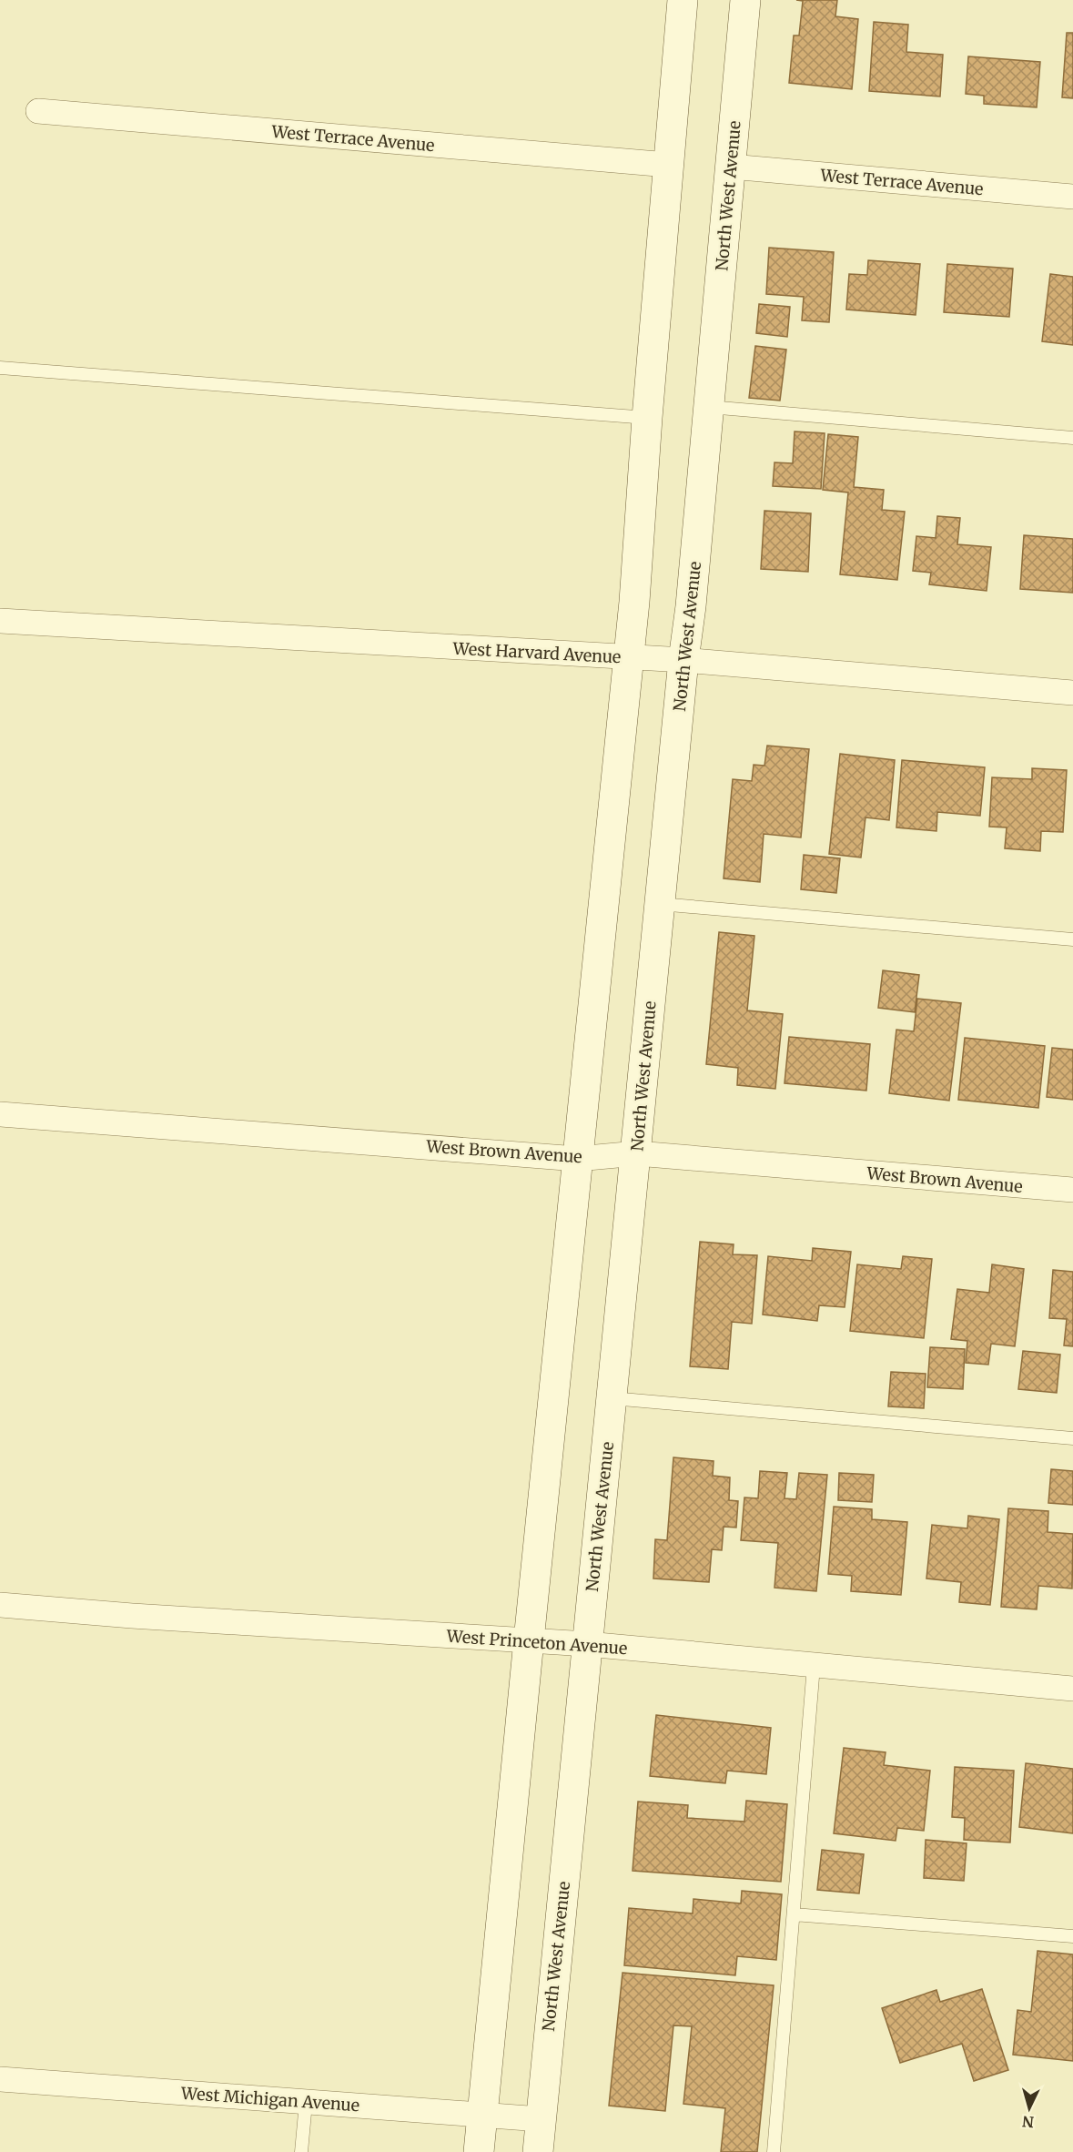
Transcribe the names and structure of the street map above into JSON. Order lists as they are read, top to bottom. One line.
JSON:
{"streets":{"main road":["North West Avenue"],"street":["West Terrace Avenue","West Harvard Avenue","West Brown Avenue","West Princeton Avenue","West Michigan Avenue"]},"crossings":[["West Terrace Avenue","North West Avenue"],["North West Avenue","West Harvard Avenue"],["North West Avenue","West Brown Avenue"],["North West Avenue","West Princeton Avenue"],["North West Avenue","West Michigan Avenue"]],"north":"bottom"}
